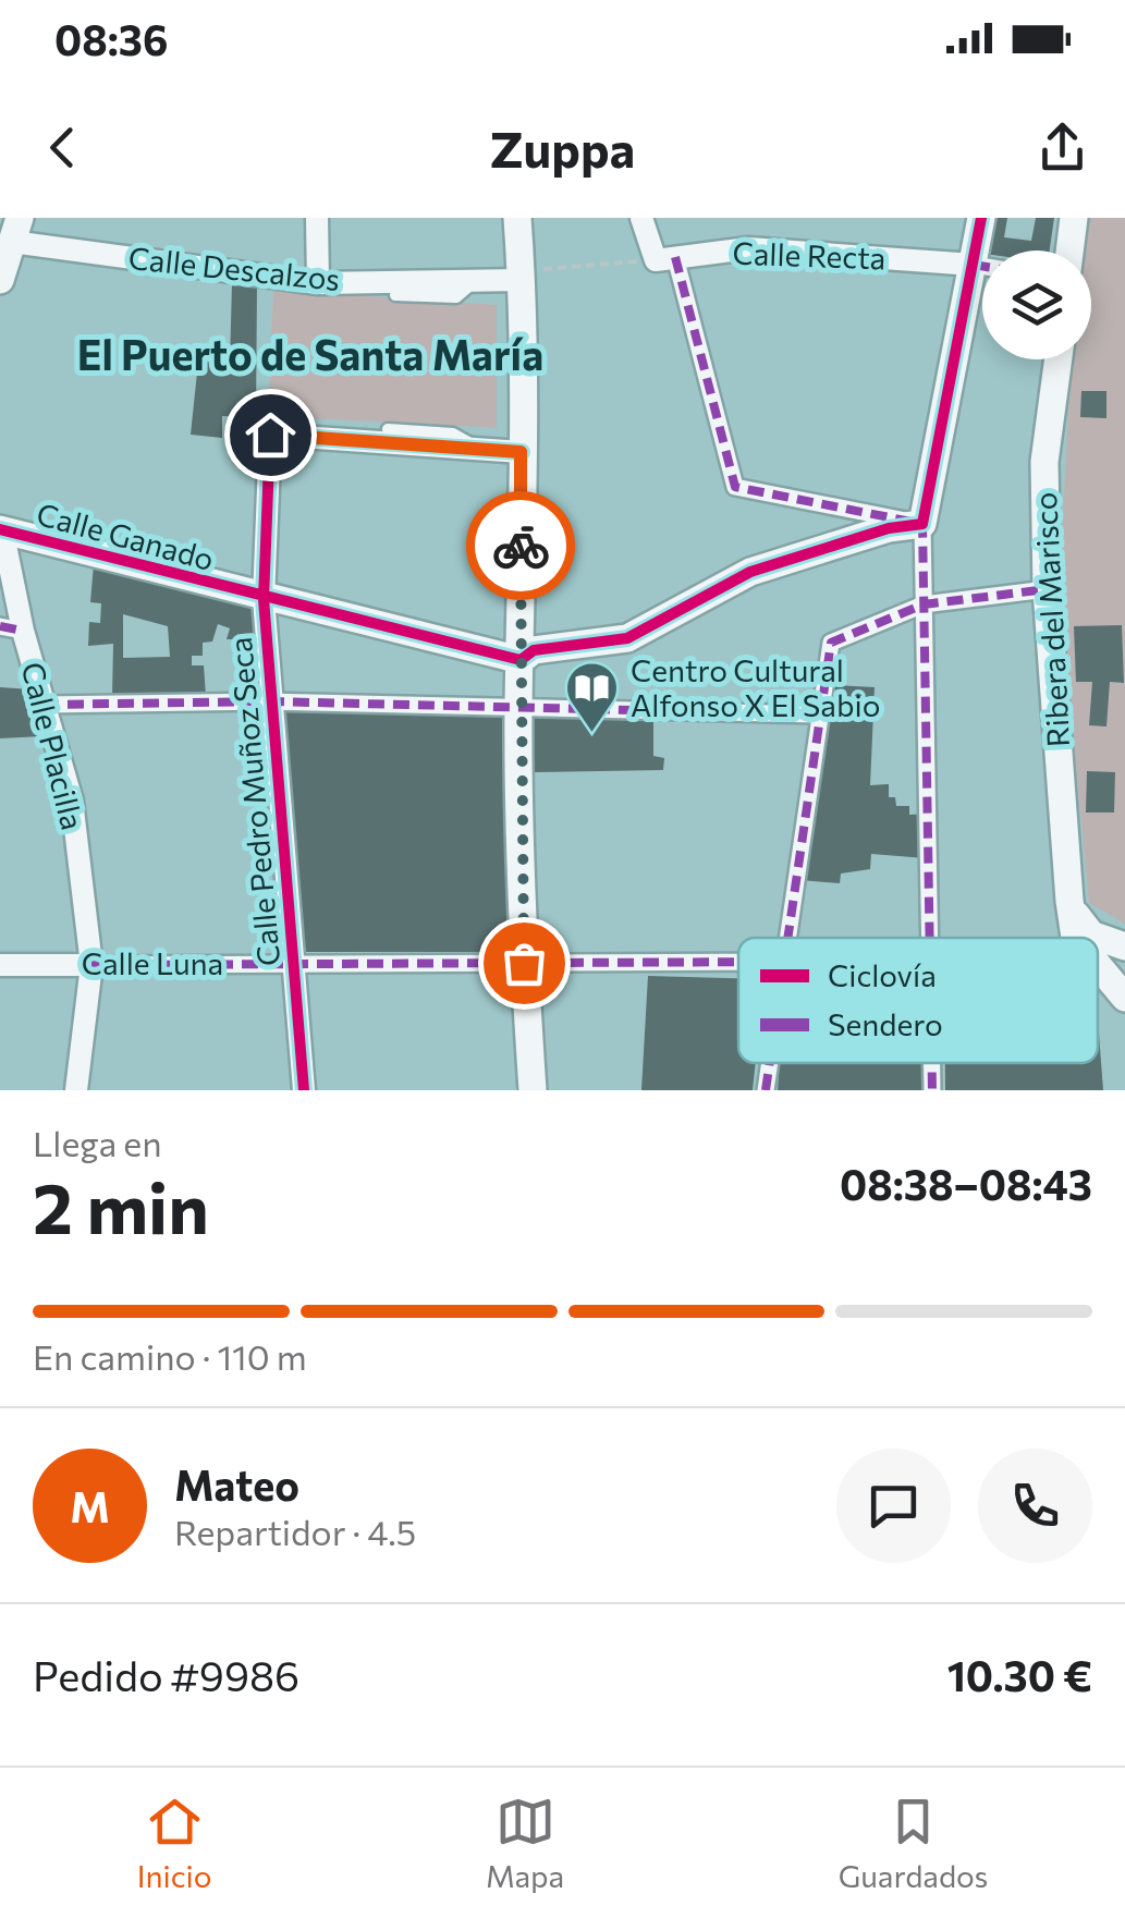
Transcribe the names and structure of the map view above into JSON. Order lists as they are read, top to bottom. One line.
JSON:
{"streets":{"street":["Calle Recta","Calle Descalzos","Calle Ganado","Ribera del Marisco","Calle Placilla","Calle Pedro Muñoz Seca","Calle Luna"]},"crossings":[["Calle Ganado","Calle Placilla"],["Calle Ganado","Calle Pedro Muñoz Seca"],["Calle Placilla","Calle Luna"],["Calle Pedro Muñoz Seca","Calle Luna"]],"districts":["El Puerto de Santa María"],"places":{"library":["Centro Cultural Alfonso X El Sabio"]},"legend":["Ciclovía","Sendero"],"page":{"status":"08:36","header":"Zuppa","heading":["2 min","Llega en","08:38–08:43"],"panel":["Mateo","Repartidor · 4.5","Pedido #9986","10.30 €"],"bar":"En camino · 110 m","round":"M","tabs":["Inicio","Mapa","Guardados"]}}
